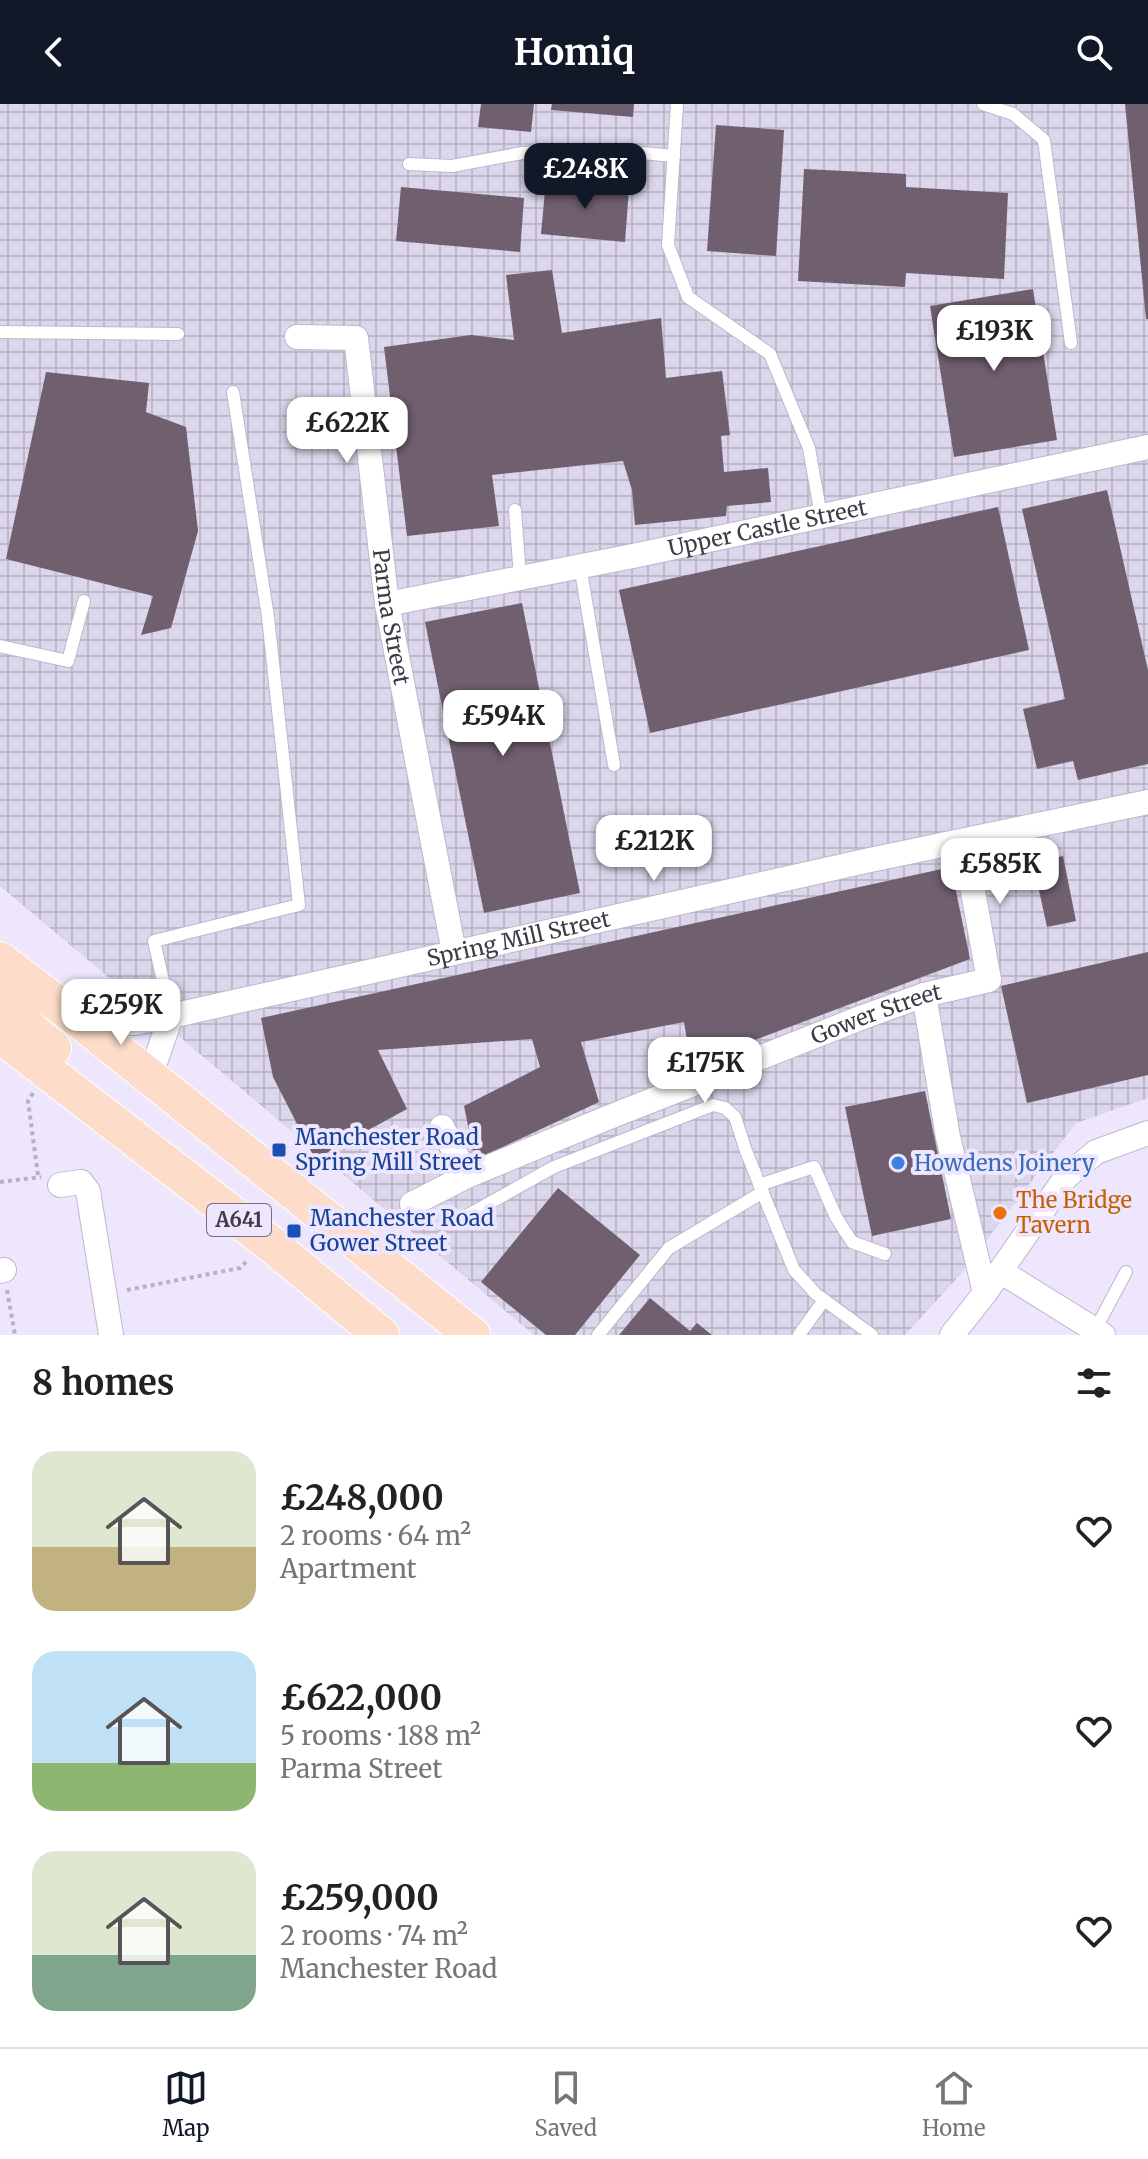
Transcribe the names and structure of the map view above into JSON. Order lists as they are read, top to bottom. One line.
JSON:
{"streets":{"main road":["A641"],"street":["Upper Castle Street","Parma Street","Spring Mill Street","Gower Street"]},"crossings":[["Upper Castle Street","Parma Street"],["Parma Street","Spring Mill Street"],["Spring Mill Street","Gower Street"],["Spring Mill Street","A641"]],"places":{"transit":["Manchester Road Spring Mill Street","Manchester Road Gower Street"],"other":["Howdens Joinery","The Bridge Tavern"]},"page":{"header":"Homiq","price":["£248K","£193K","£622K","£594K","£212K","£585K","£259K","£175K"],"heading":"8 homes","list":[{"name":"£248,000","note":"2 rooms · 64 m² · Apartment"},{"name":"£622,000","note":"5 rooms · 188 m² · Parma Street"},{"name":"£259,000","note":"2 rooms · 74 m² · Manchester Road"}],"tabs":["Map","Saved","Home"]}}
